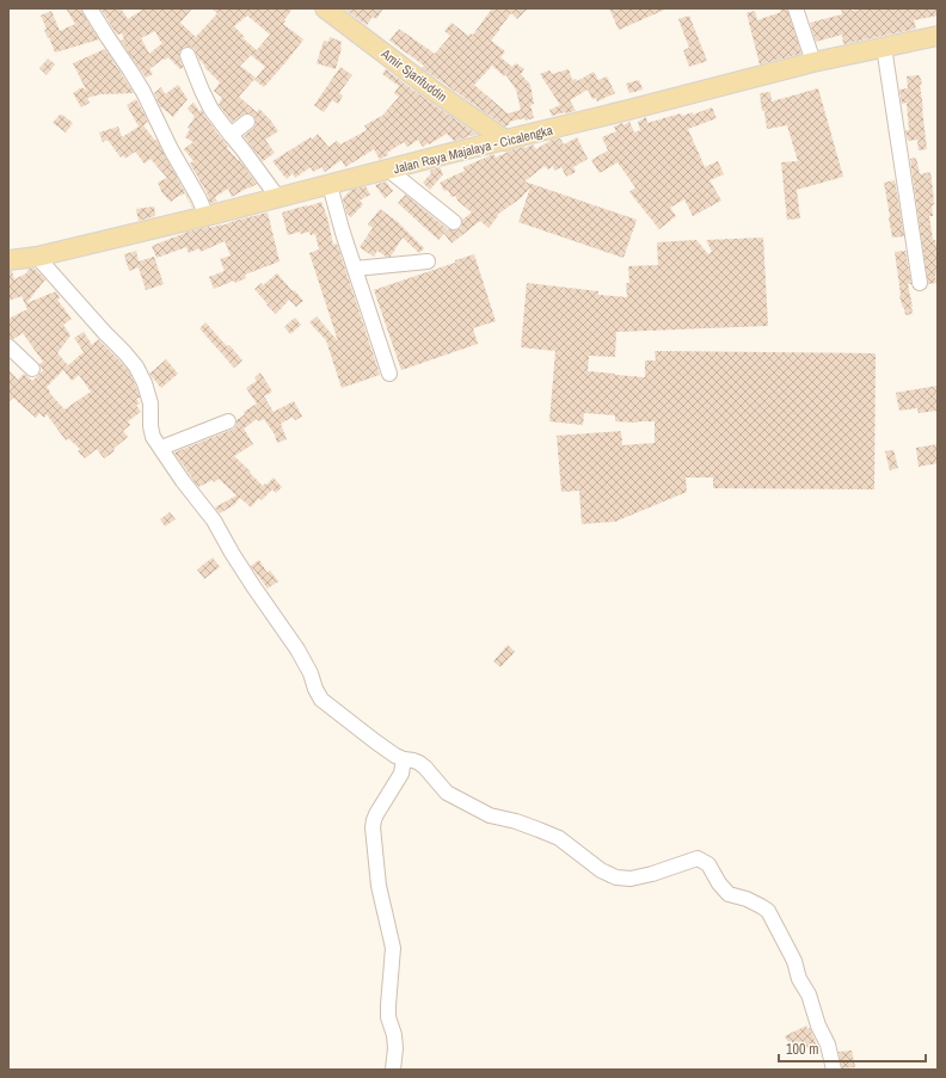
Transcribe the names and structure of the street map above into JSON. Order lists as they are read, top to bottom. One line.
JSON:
{"streets":{"main road":["Amir Sjarifuddin","Jalan Raya Majalaya - Cicalengka"]},"crossings":[["Amir Sjarifuddin","Jalan Raya Majalaya - Cicalengka"]],"scale_bar":"100 m"}
